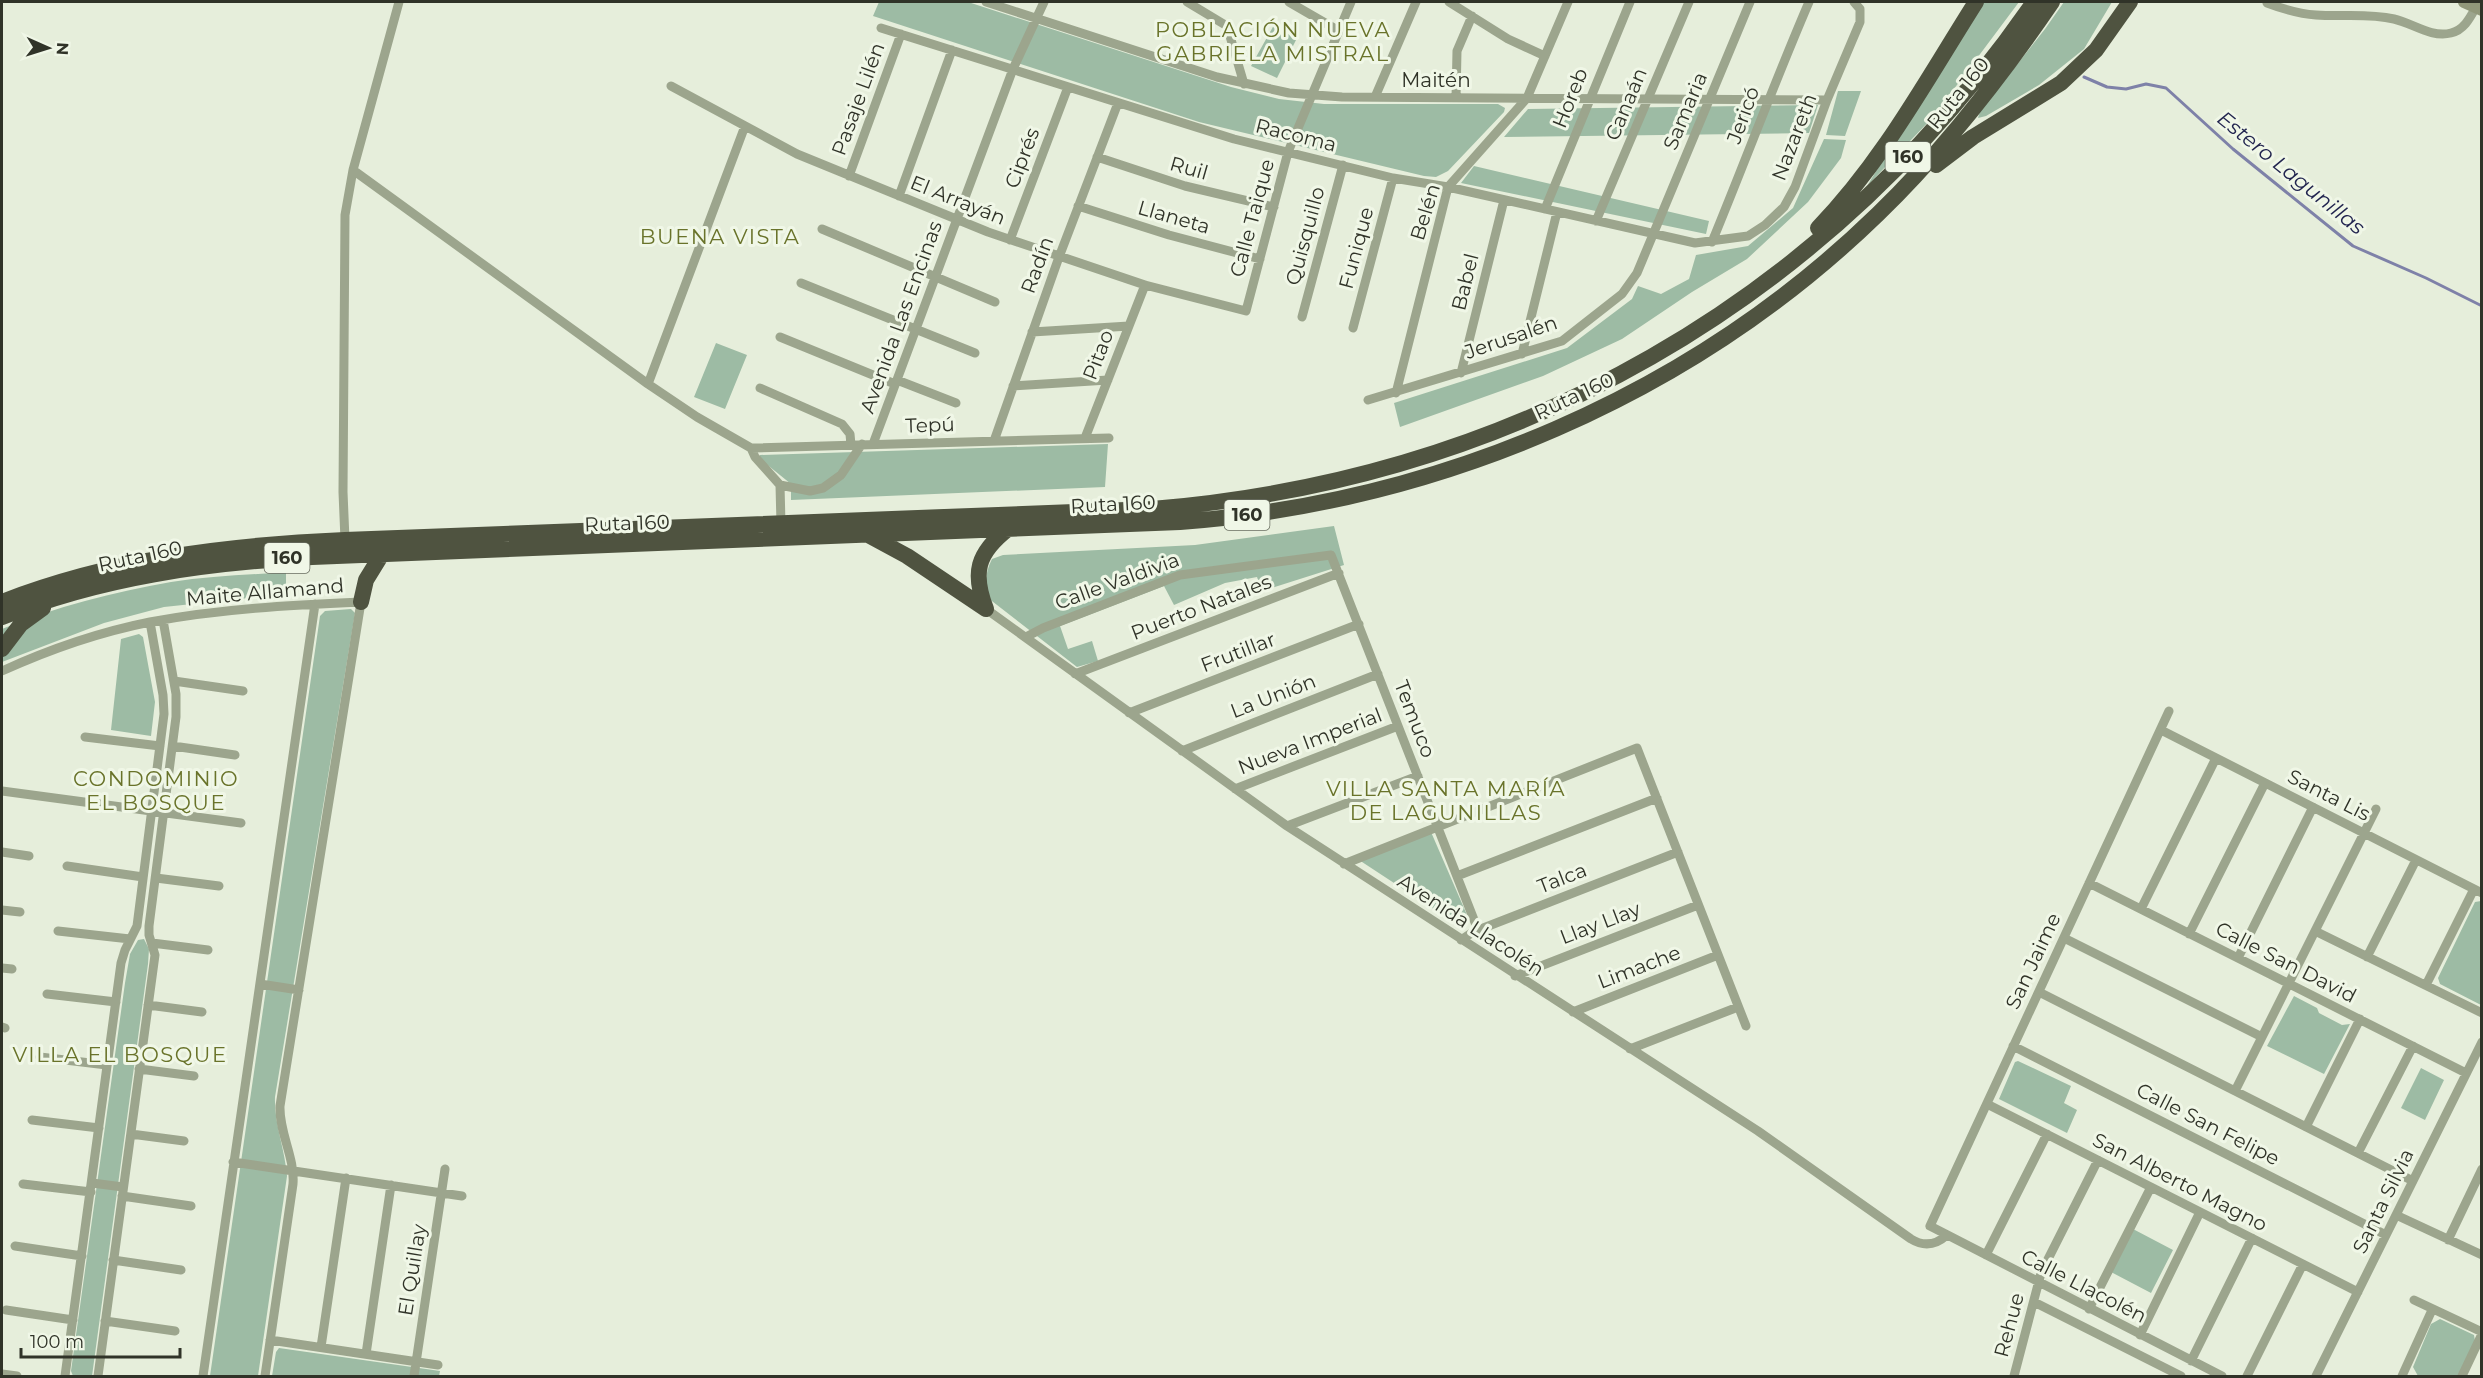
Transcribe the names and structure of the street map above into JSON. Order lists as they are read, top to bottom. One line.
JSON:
{"streets":{"highway":["Ruta 160","160"],"street":["Maitén","Horeb","Pasaje Lilén","Canaán","Samaria","Jericó","Racoma","Nazareth","Ciprés","Ruil","El Arrayán","Belén","Llaneta","Calle Taique","Quisquillo","Funique","Radín","Babel","Avenida Las Encinas","Jerusalén","Pitao","Tepú","Calle Valdivia","Maite Allamand","Puerto Natales","Frutillar","La Unión","Temuco","Nueva Imperial","Santa Lis","Talca","Llay Llay","Avenida Llacolén","San Jaime","Calle San David","Limache","Calle San Felipe","San Alberto Magno","Santa Silvia","El Quillay","Calle Llacolén","Rehue"]},"crossings":[["Maitén","Horeb"],["Maitén","Canaán"],["Maitén","Samaria"],["Maitén","Jericó"],["Maitén","Nazareth"],["Maitén","Belén"],["Maitén","Calle Taique"],["Maitén","Avenida Las Encinas"],["Horeb","Racoma"],["Pasaje Lilén","Racoma"],["Pasaje Lilén","El Arrayán"],["Canaán","Racoma"],["Samaria","Racoma"],["Samaria","Jerusalén"],["Jericó","Racoma"],["Jericó","Nazareth"],["Racoma","Nazareth"],["Racoma","Ciprés"],["Racoma","Belén"],["Racoma","Calle Taique"],["Racoma","Quisquillo"],["Racoma","Funique"],["Racoma","Radín"],["Racoma","Babel"],["Racoma","Avenida Las Encinas"],["Racoma","Jerusalén"],["Ciprés","El Arrayán"],["Ruil","Calle Taique"],["Ruil","Radín"],["El Arrayán","Calle Taique"],["El Arrayán","Radín"],["El Arrayán","Avenida Las Encinas"],["El Arrayán","Pitao"],["Belén","Jerusalén"],["Llaneta","Calle Taique"],["Llaneta","Radín"],["Radín","Tepú"],["Babel","Jerusalén"],["Avenida Las Encinas","Tepú"],["Pitao","Tepú"],["Calle Valdivia","Temuco"],["Calle Valdivia","Avenida Llacolén"],["Puerto Natales","Temuco"],["Puerto Natales","Avenida Llacolén"],["Frutillar","Temuco"],["Frutillar","Avenida Llacolén"],["La Unión","Temuco"],["La Unión","Avenida Llacolén"],["Temuco","Nueva Imperial"],["Temuco","Talca"],["Nueva Imperial","Avenida Llacolén"],["Santa Lis","San Jaime"],["Talca","Avenida Llacolén"],["Llay Llay","Avenida Llacolén"],["Avenida Llacolén","Limache"],["Avenida Llacolén","Calle Llacolén"],["San Jaime","Calle San David"],["San Jaime","Calle San Felipe"],["San Jaime","San Alberto Magno"],["San Jaime","Calle Llacolén"],["Calle San David","Santa Silvia"],["Calle San Felipe","Santa Silvia"],["San Alberto Magno","Santa Silvia"],["San Alberto Magno","Rehue"],["Calle Llacolén","Rehue"]],"districts":["POBLACIÓN NUEVA GABRIELA MISTRAL","BUENA VISTA","CONDOMINIO EL BOSQUE","VILLA SANTA MARÍA DE LAGUNILLAS","VILLA EL BOSQUE"],"water":["Estero Lagunillas"],"scale_bar":"100 m","north":"right"}
